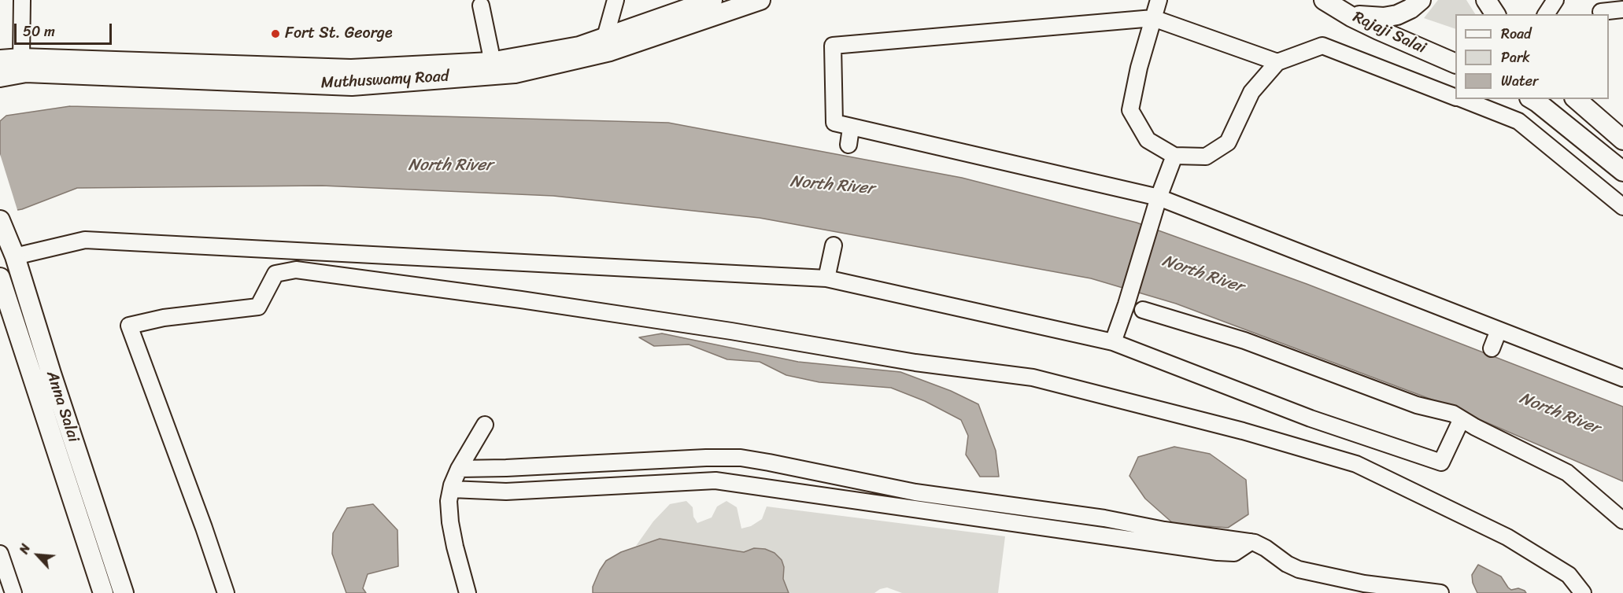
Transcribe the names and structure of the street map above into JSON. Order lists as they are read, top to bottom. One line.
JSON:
{"streets":{"main road":["Rajaji Salai","Muthuswamy Road","Anna Salai"]},"water":["North River"],"places":["Fort St. George"],"legend":["Road","Park","Water"],"scale_bar":"50 m","north":"top left"}
